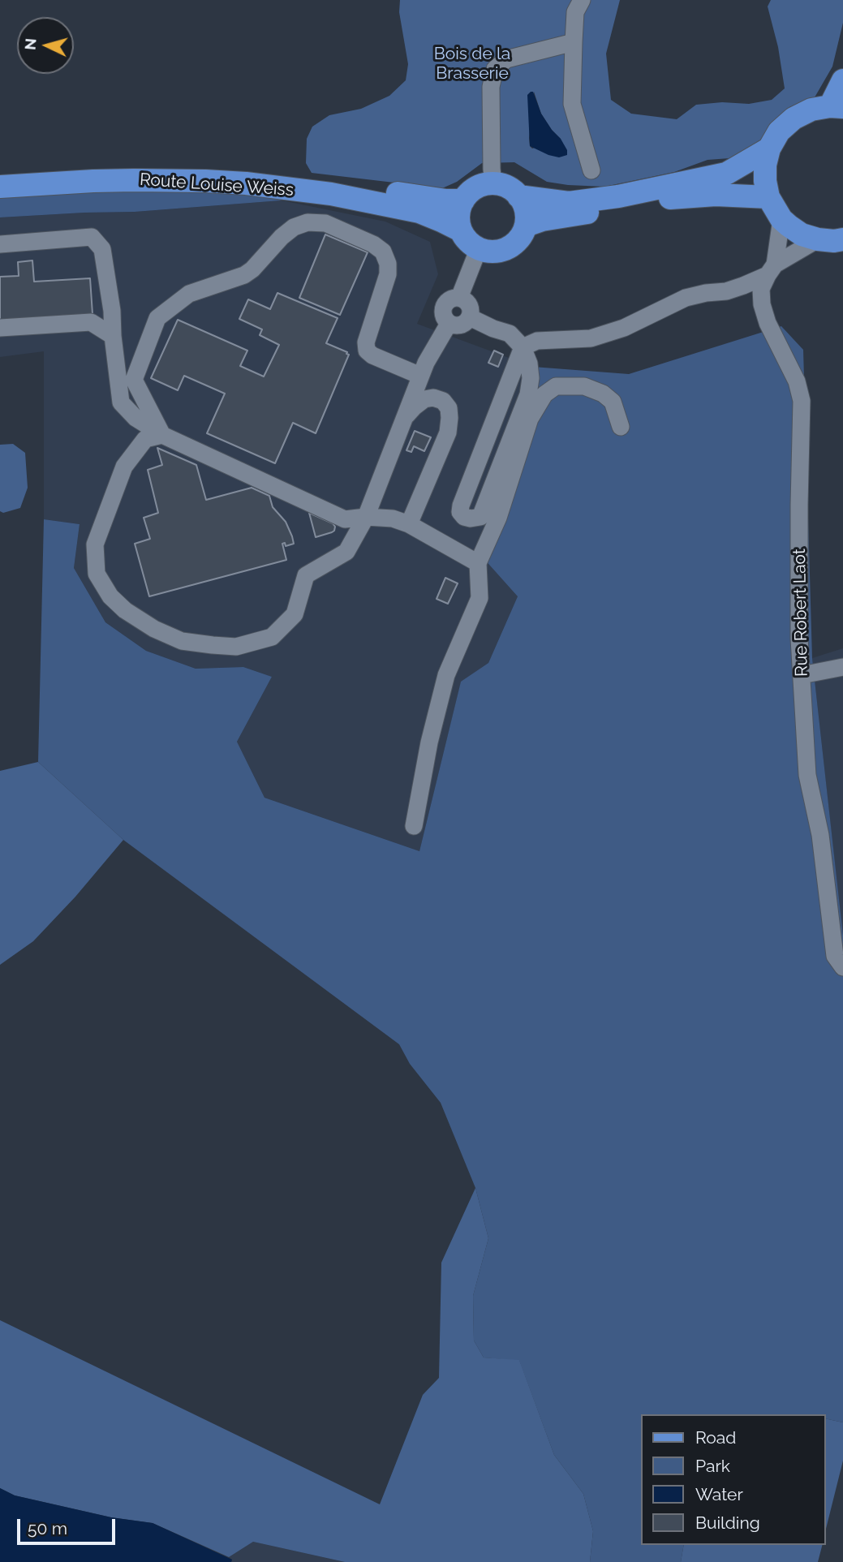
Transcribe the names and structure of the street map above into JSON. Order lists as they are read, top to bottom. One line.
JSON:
{"streets":{"main road":["Route Louise Weiss"],"street":["Rue Robert Laot"]},"parks":["Bois de la Brasserie"],"legend":["Road","Park","Water","Building"],"scale_bar":"50 m","north":"left"}
